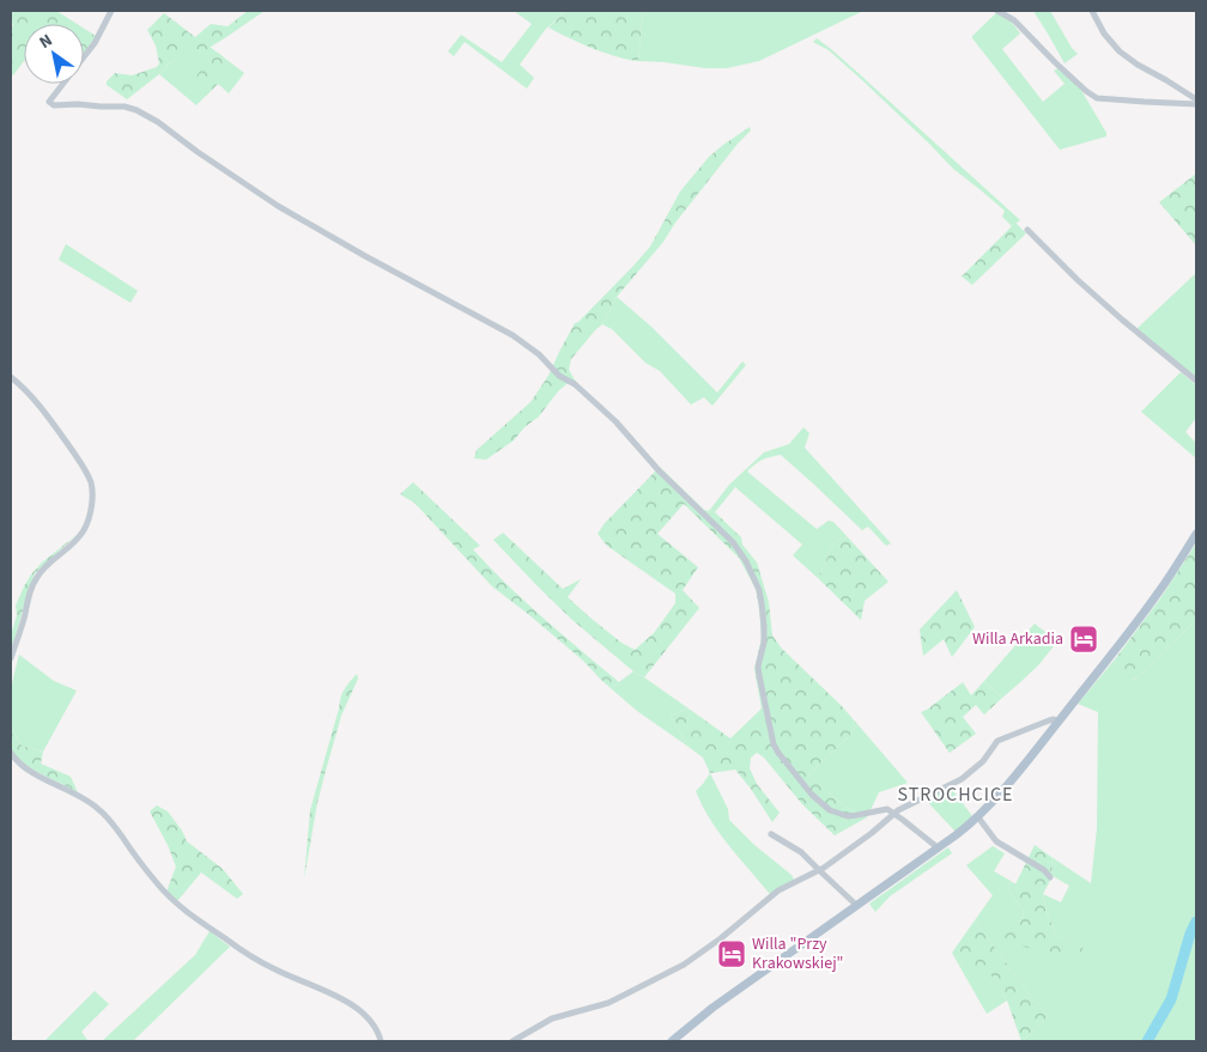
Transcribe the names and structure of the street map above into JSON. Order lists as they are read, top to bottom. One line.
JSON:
{"districts":["STROCHCICE"],"places":{"hotel":["Willa Arkadia","Willa \"Przy Krakowskiej\""]},"north":"top left"}
